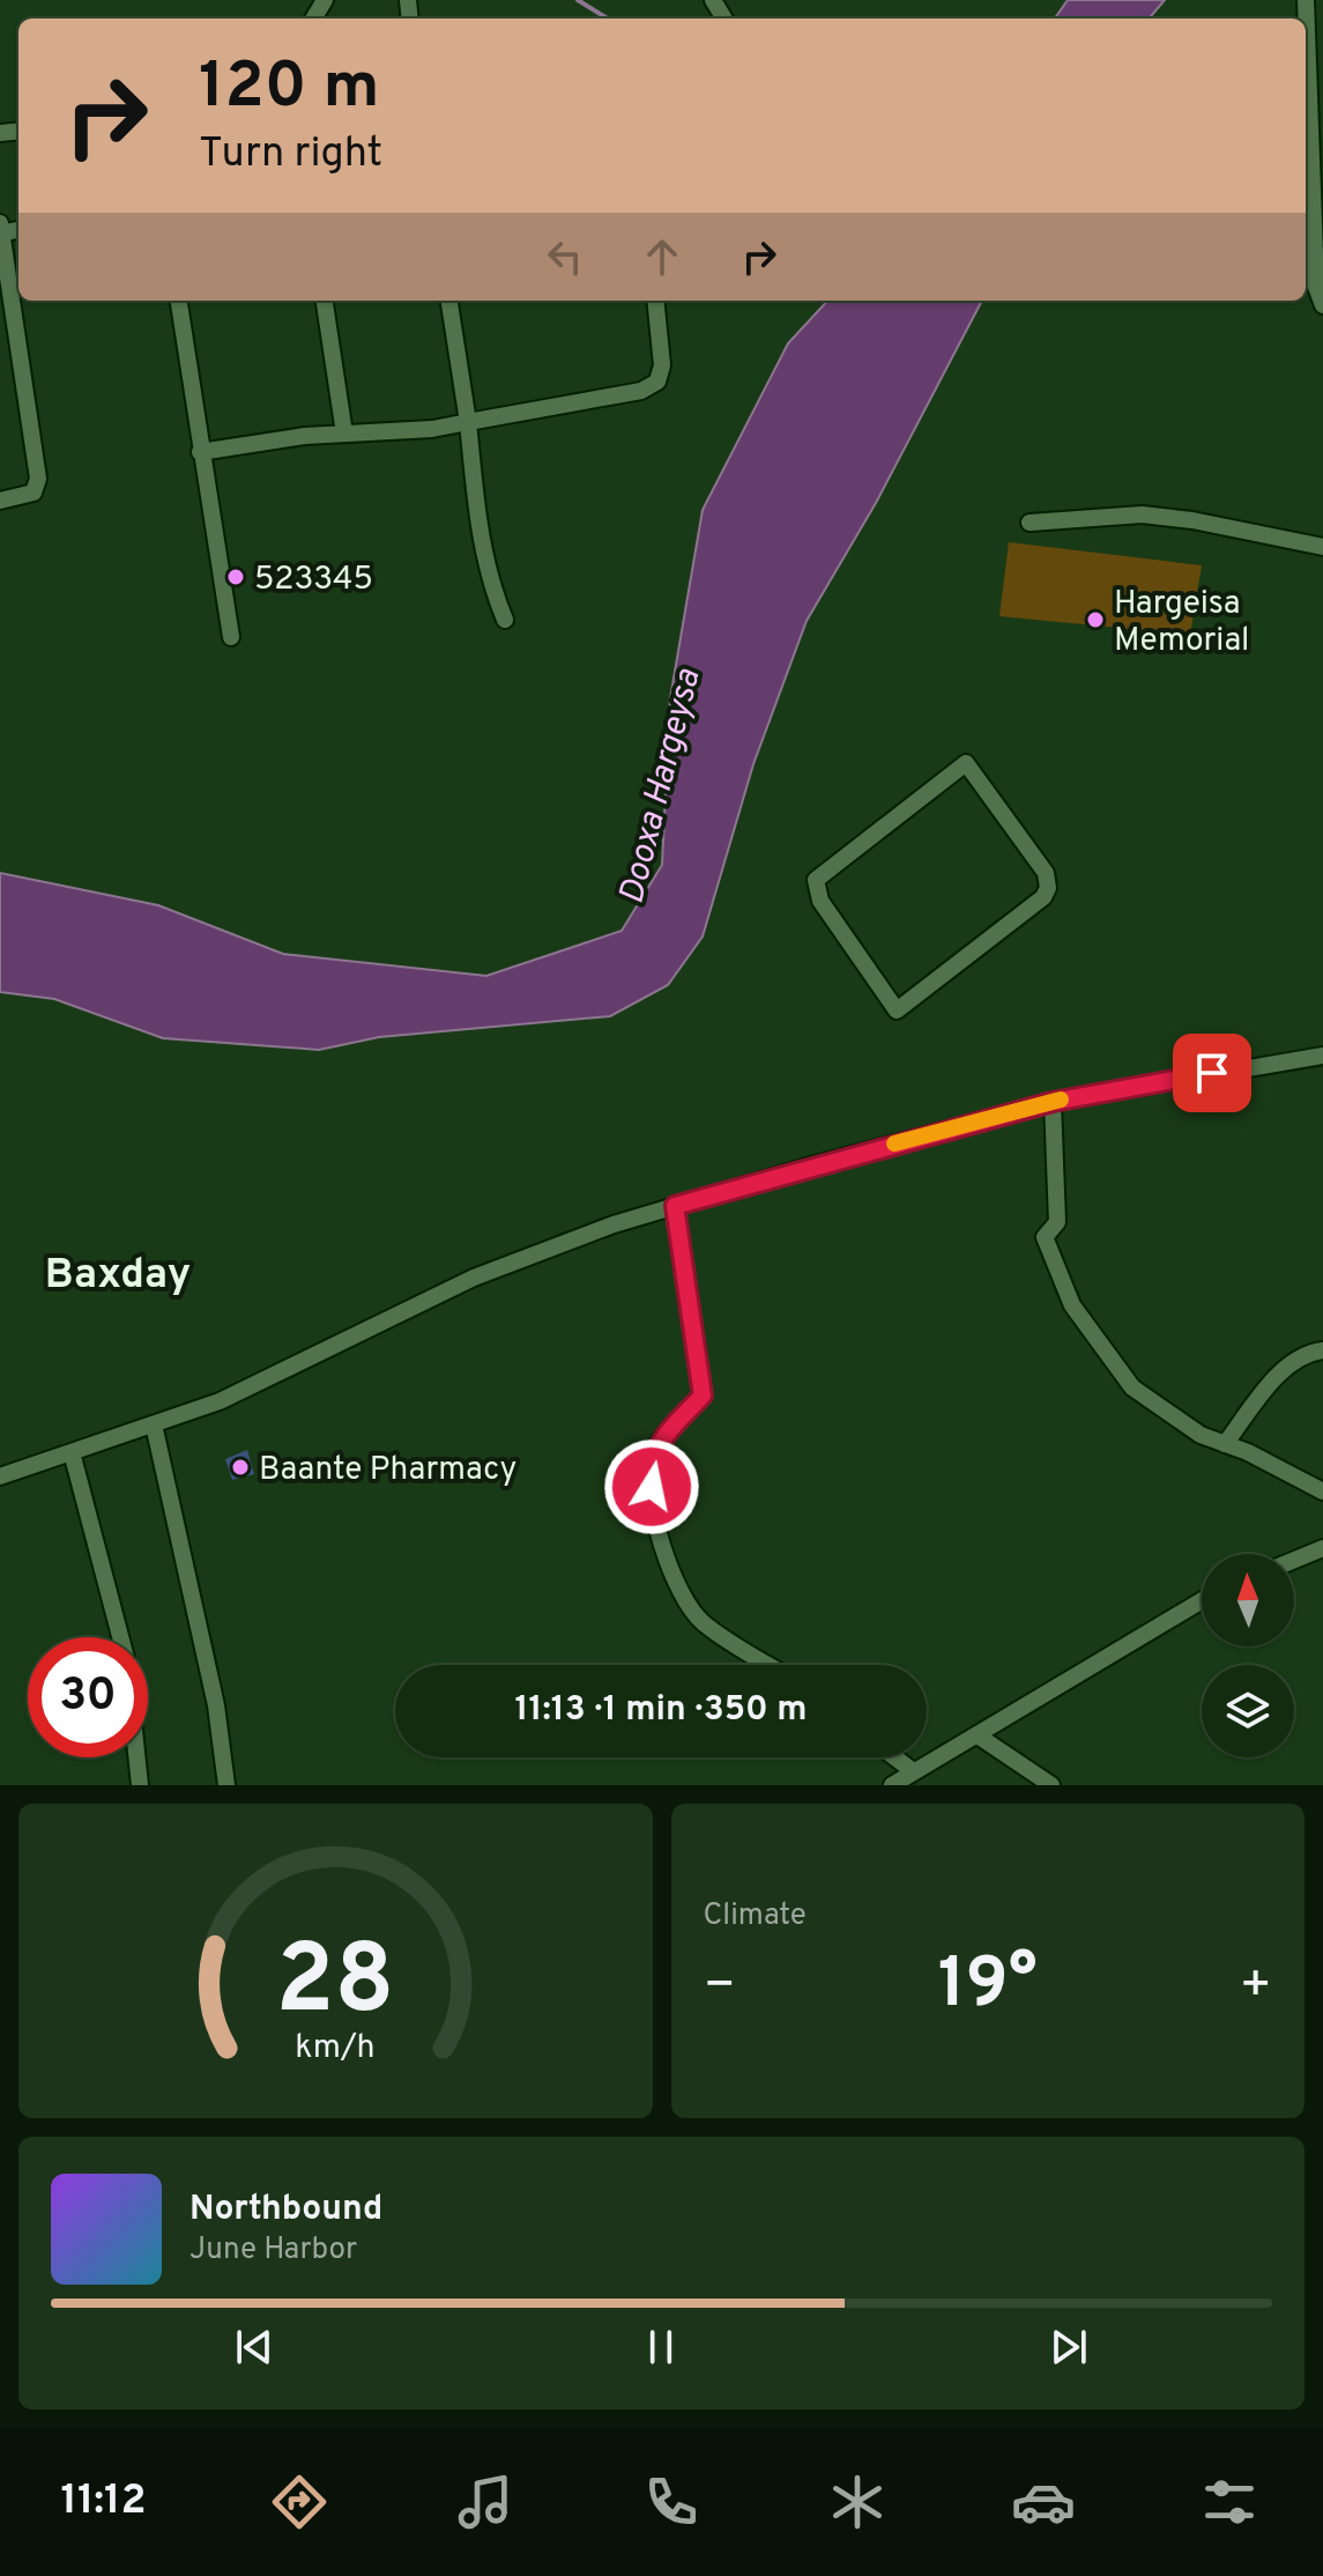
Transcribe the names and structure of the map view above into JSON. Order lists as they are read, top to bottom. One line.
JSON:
{"districts":["Baxday"],"water":["Dooxa Hargeysa"],"places":["523345","Hargeisa Memorial","Baante Pharmacy"],"north":"top","page":{"turn":["120 m","Turn right"],"limit":"30","trip":"11:13 · 1 min · 350 m","tile":"Climate","heat":["−","19°","+"],"song":["Northbound","June Harbor"],"tabs":"11:12","gauge":["28","km/h"]}}
